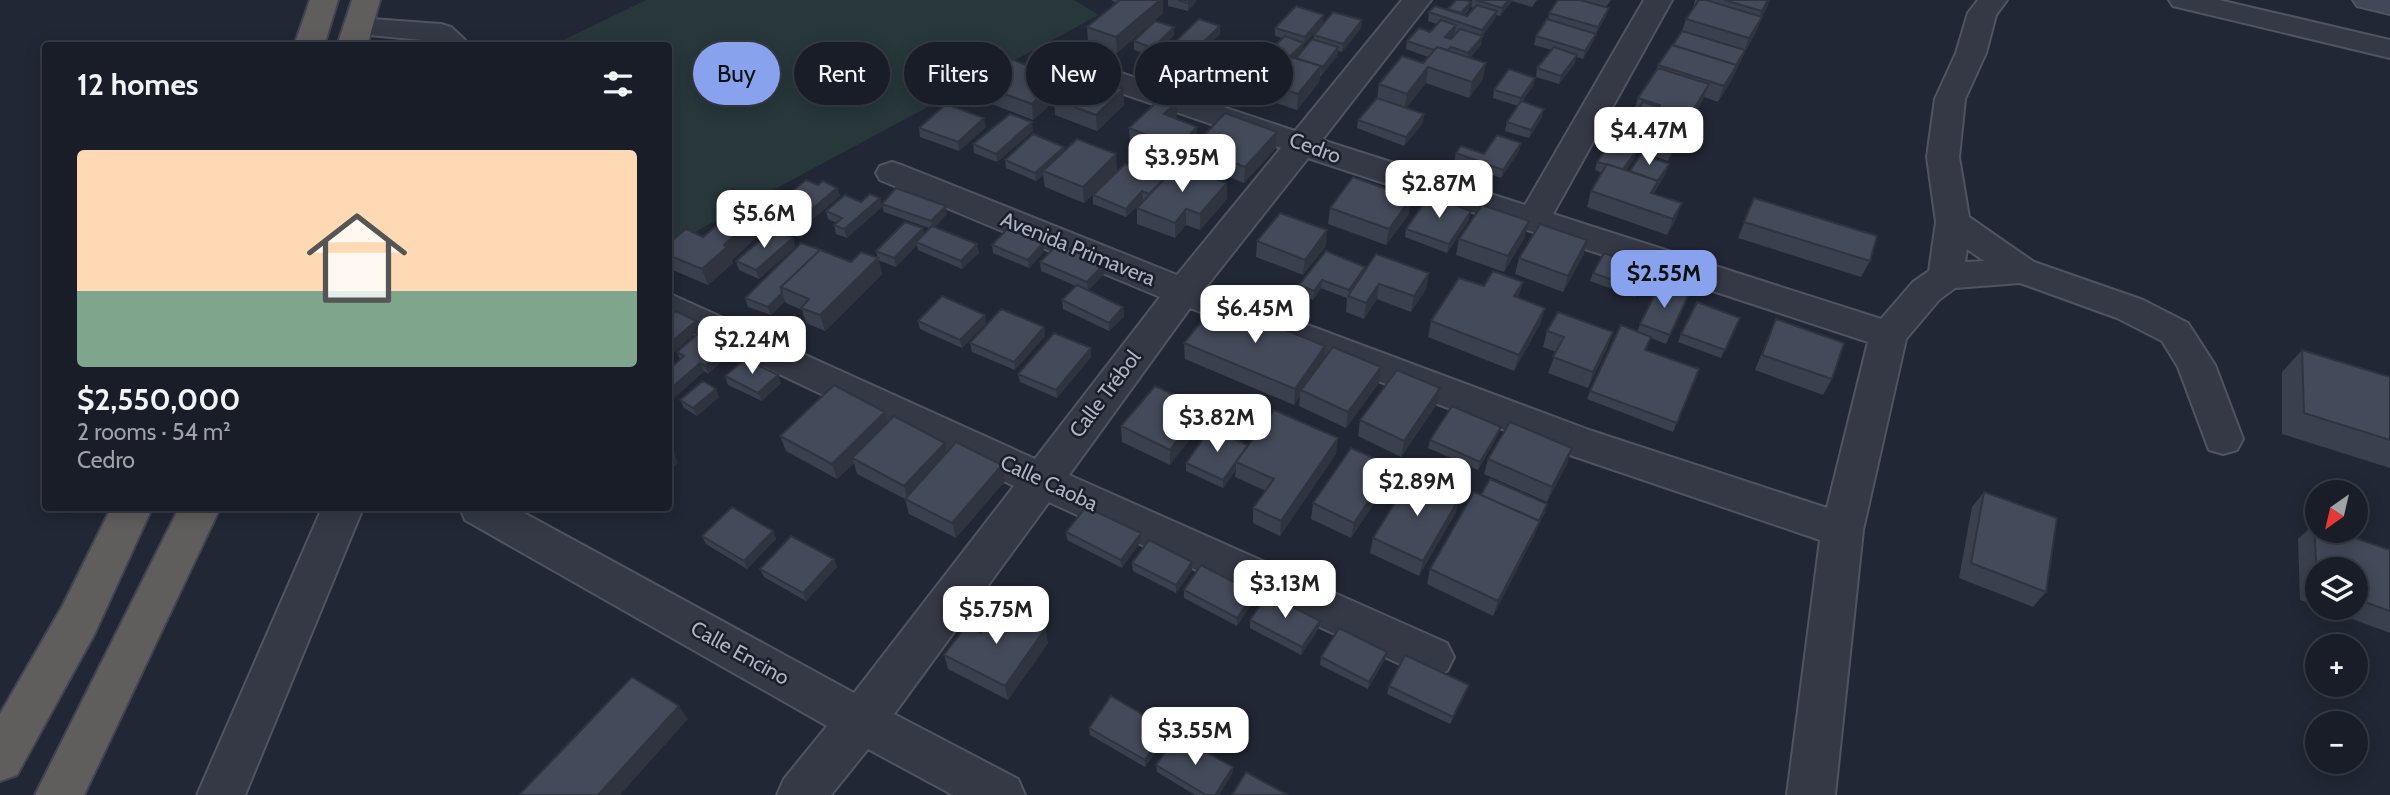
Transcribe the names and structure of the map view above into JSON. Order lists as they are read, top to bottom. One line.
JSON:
{"streets":{"street":["Cedro","Avenida Primavera","Calle Trébol","Calle Caoba","Calle Encino"]},"crossings":[["Cedro","Calle Trébol"],["Avenida Primavera","Calle Trébol"],["Calle Trébol","Calle Caoba"],["Calle Trébol","Calle Encino"]],"north":"bottom left","page":{"chip":["Buy","Rent","Filters","New","Apartment"],"heading":"12 homes","price":["$4.47M","$3.95M","$2.87M","$5.6M","$2.55M","$6.45M","$2.24M","$3.82M","$2.89M","$3.13M","$5.75M","$3.55M"],"list":[{"name":"$2,550,000","note":"2 rooms · 54 m² · Cedro"}],"map_buttons":["+","−"]}}
